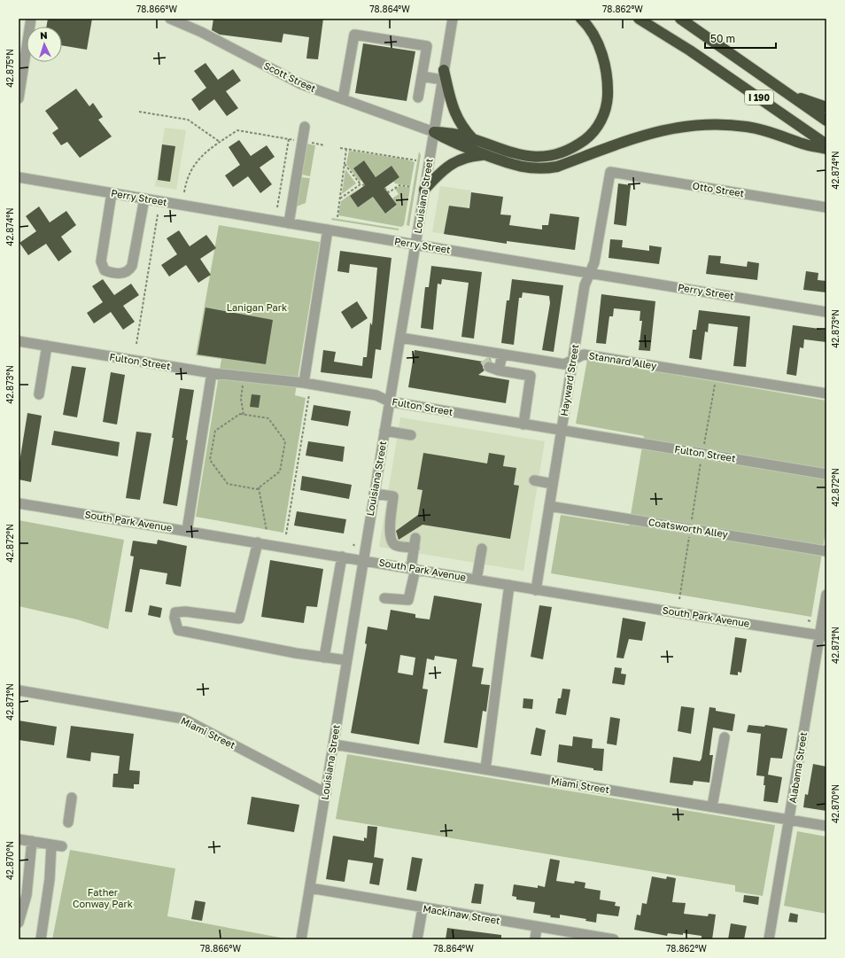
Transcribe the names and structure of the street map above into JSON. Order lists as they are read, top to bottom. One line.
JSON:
{"streets":{"highway":["I 190"],"street":["Scott Street","Otto Street","Louisiana Street","Perry Street","Stannard Alley","Fulton Street","Hayward Street","South Park Avenue","Coatsworth Alley","Miami Street","Alabama Street","Mackinaw Street"]},"crossings":[["Scott Street","Louisiana Street"],["Otto Street","Hayward Street"],["Louisiana Street","Perry Street"],["Louisiana Street","Stannard Alley"],["Louisiana Street","Fulton Street"],["Louisiana Street","South Park Avenue"],["Louisiana Street","Miami Street"],["Louisiana Street","Mackinaw Street"],["Perry Street","Hayward Street"],["Stannard Alley","Hayward Street"],["Fulton Street","Hayward Street"],["Hayward Street","South Park Avenue"],["Hayward Street","Coatsworth Alley"],["South Park Avenue","Alabama Street"],["Miami Street","Alabama Street"]],"parks":["Lanigan Park","Father Conway Park"],"scale_bar":"50 m","north":"top","coordinates":["78.866°W","78.864°W","78.862°W","42.875°N","42.874°N","42.873°N","42.872°N","42.871°N","42.870°N"]}
